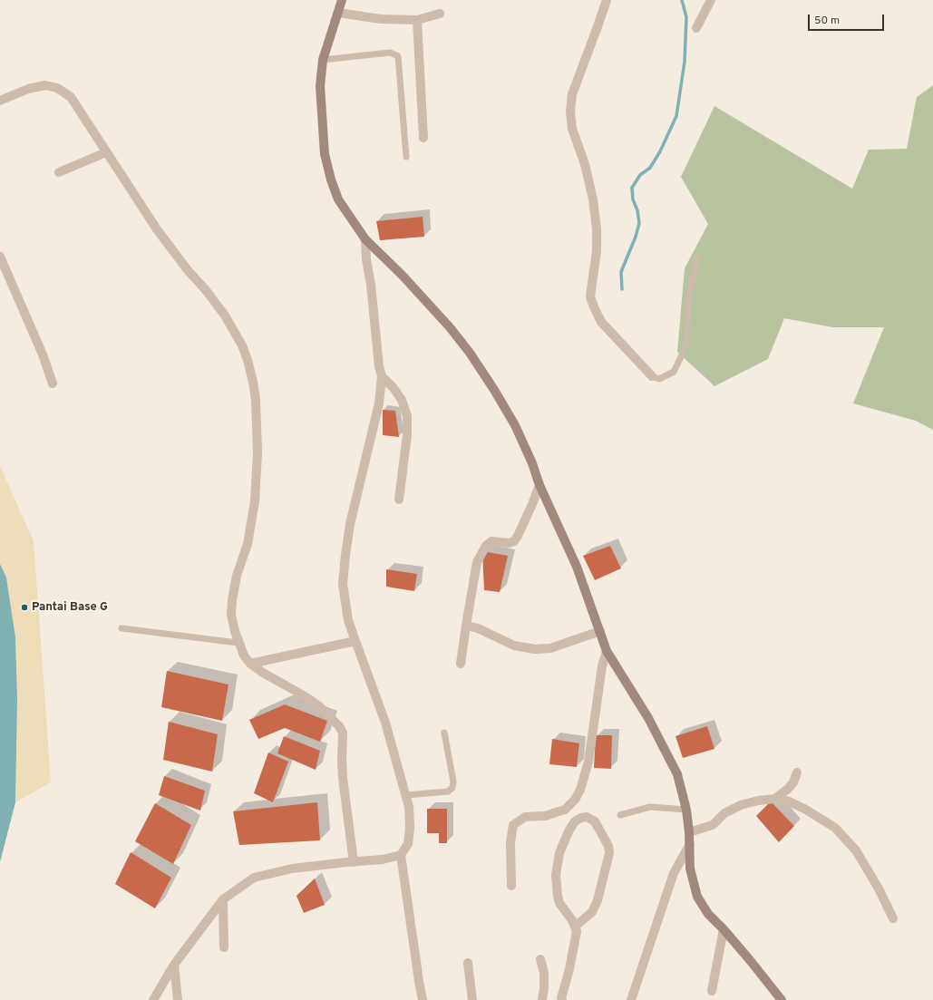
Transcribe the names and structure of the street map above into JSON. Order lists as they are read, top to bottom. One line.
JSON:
{"places":["Pantai Base G"],"scale_bar":"50 m"}
